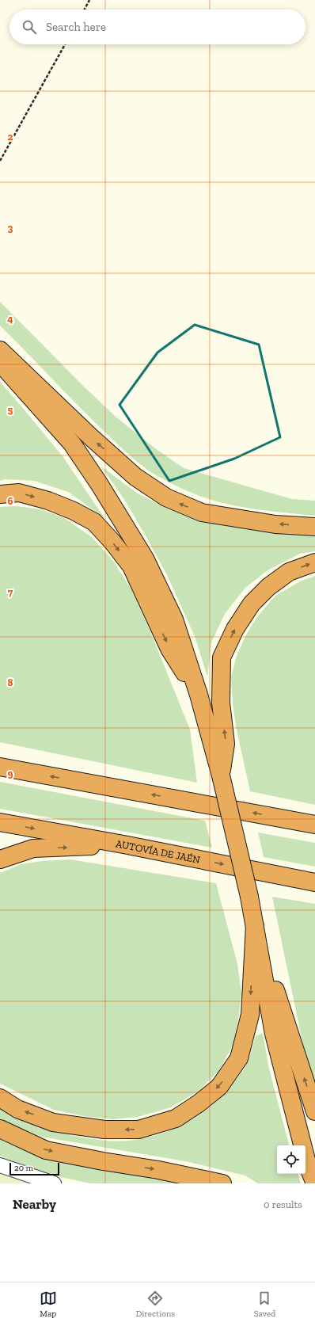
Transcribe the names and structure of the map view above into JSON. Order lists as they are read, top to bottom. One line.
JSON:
{"streets":{"highway":["AUTOVÍA DE JAÉN"]},"scale_bar":"20 m","page":{"search":"Search here","scale":"20 m","heading":["Nearby","0 results"],"nav":["Map","Directions","Saved"]},"grid":{"rows":["2","3","4","5","6","7","8","9"]}}
